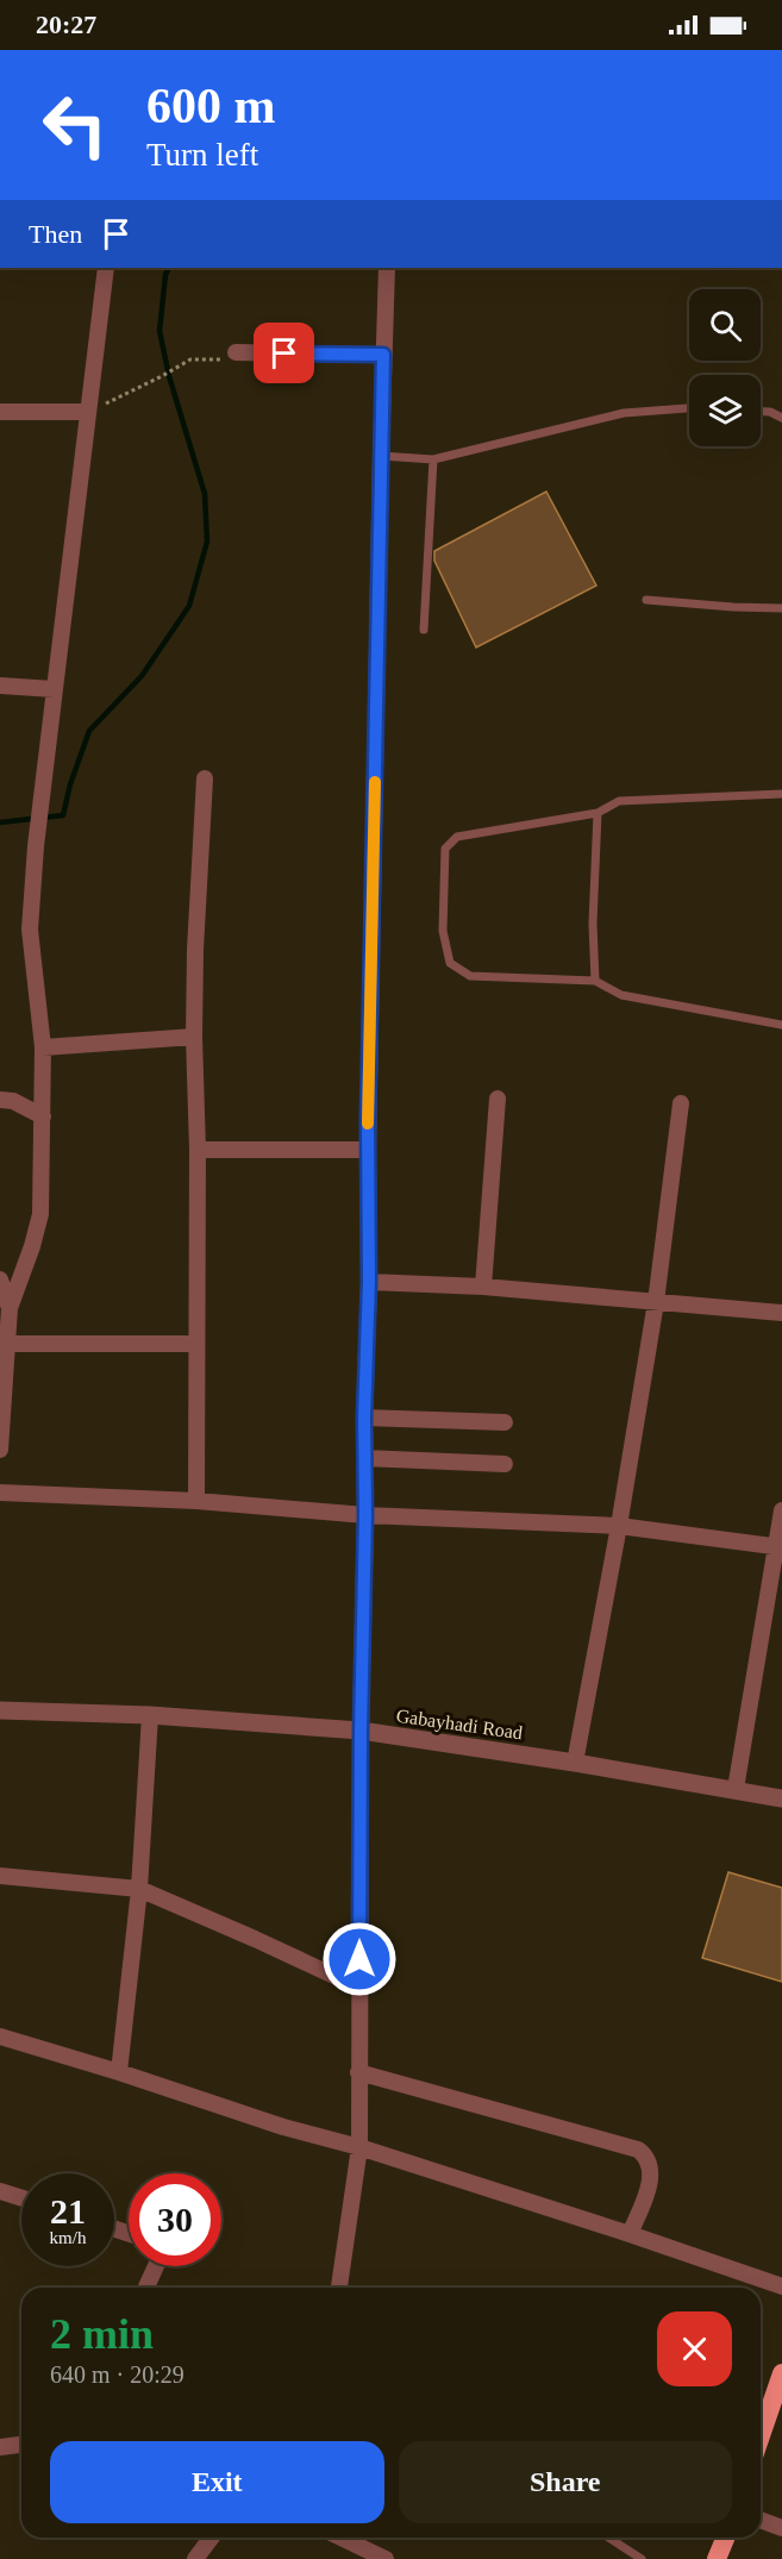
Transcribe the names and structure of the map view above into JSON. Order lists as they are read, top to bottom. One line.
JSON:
{"streets":{"street":["Gabayhadi Road"]},"page":{"status":"20:27","turn":["600 m","Turn left"],"then":"Then","speed":"21 km/h","limit":"30","heading":["2 min","640 m · 20:29"],"buttons":["Exit","Share"]}}
